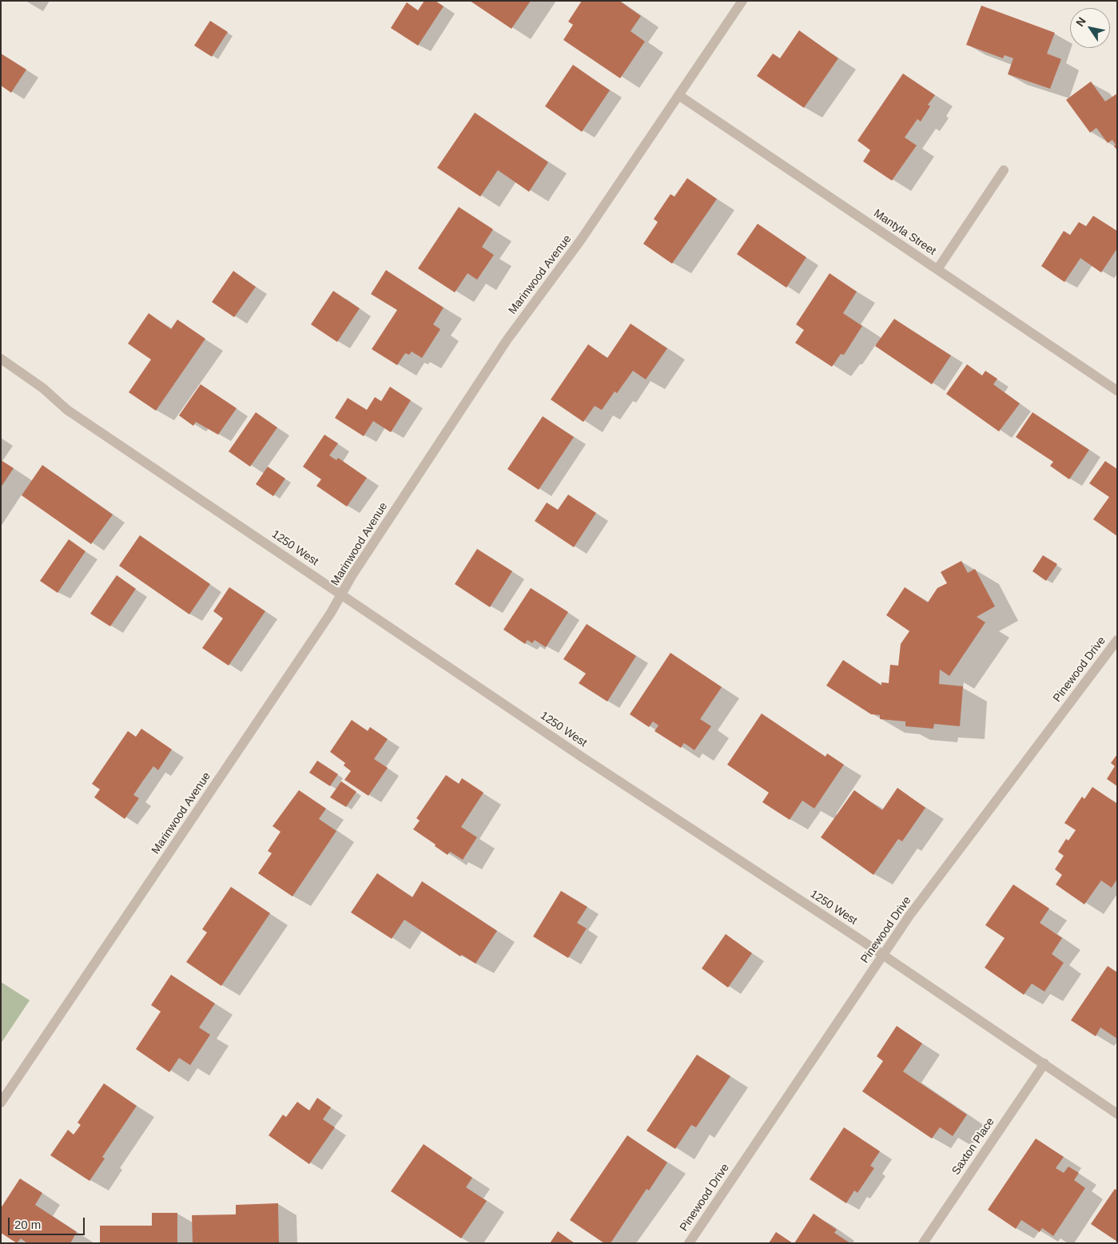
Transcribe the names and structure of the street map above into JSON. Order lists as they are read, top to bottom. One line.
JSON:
{"streets":{"street":["Mantyla Street","Marinwood Avenue","1250 West","Pinewood Drive","Saxton Place"]},"crossings":[["Mantyla Street","Marinwood Avenue"],["Marinwood Avenue","1250 West"],["1250 West","Pinewood Drive"],["1250 West","Saxton Place"]],"scale_bar":"20 m","north":"top left"}
